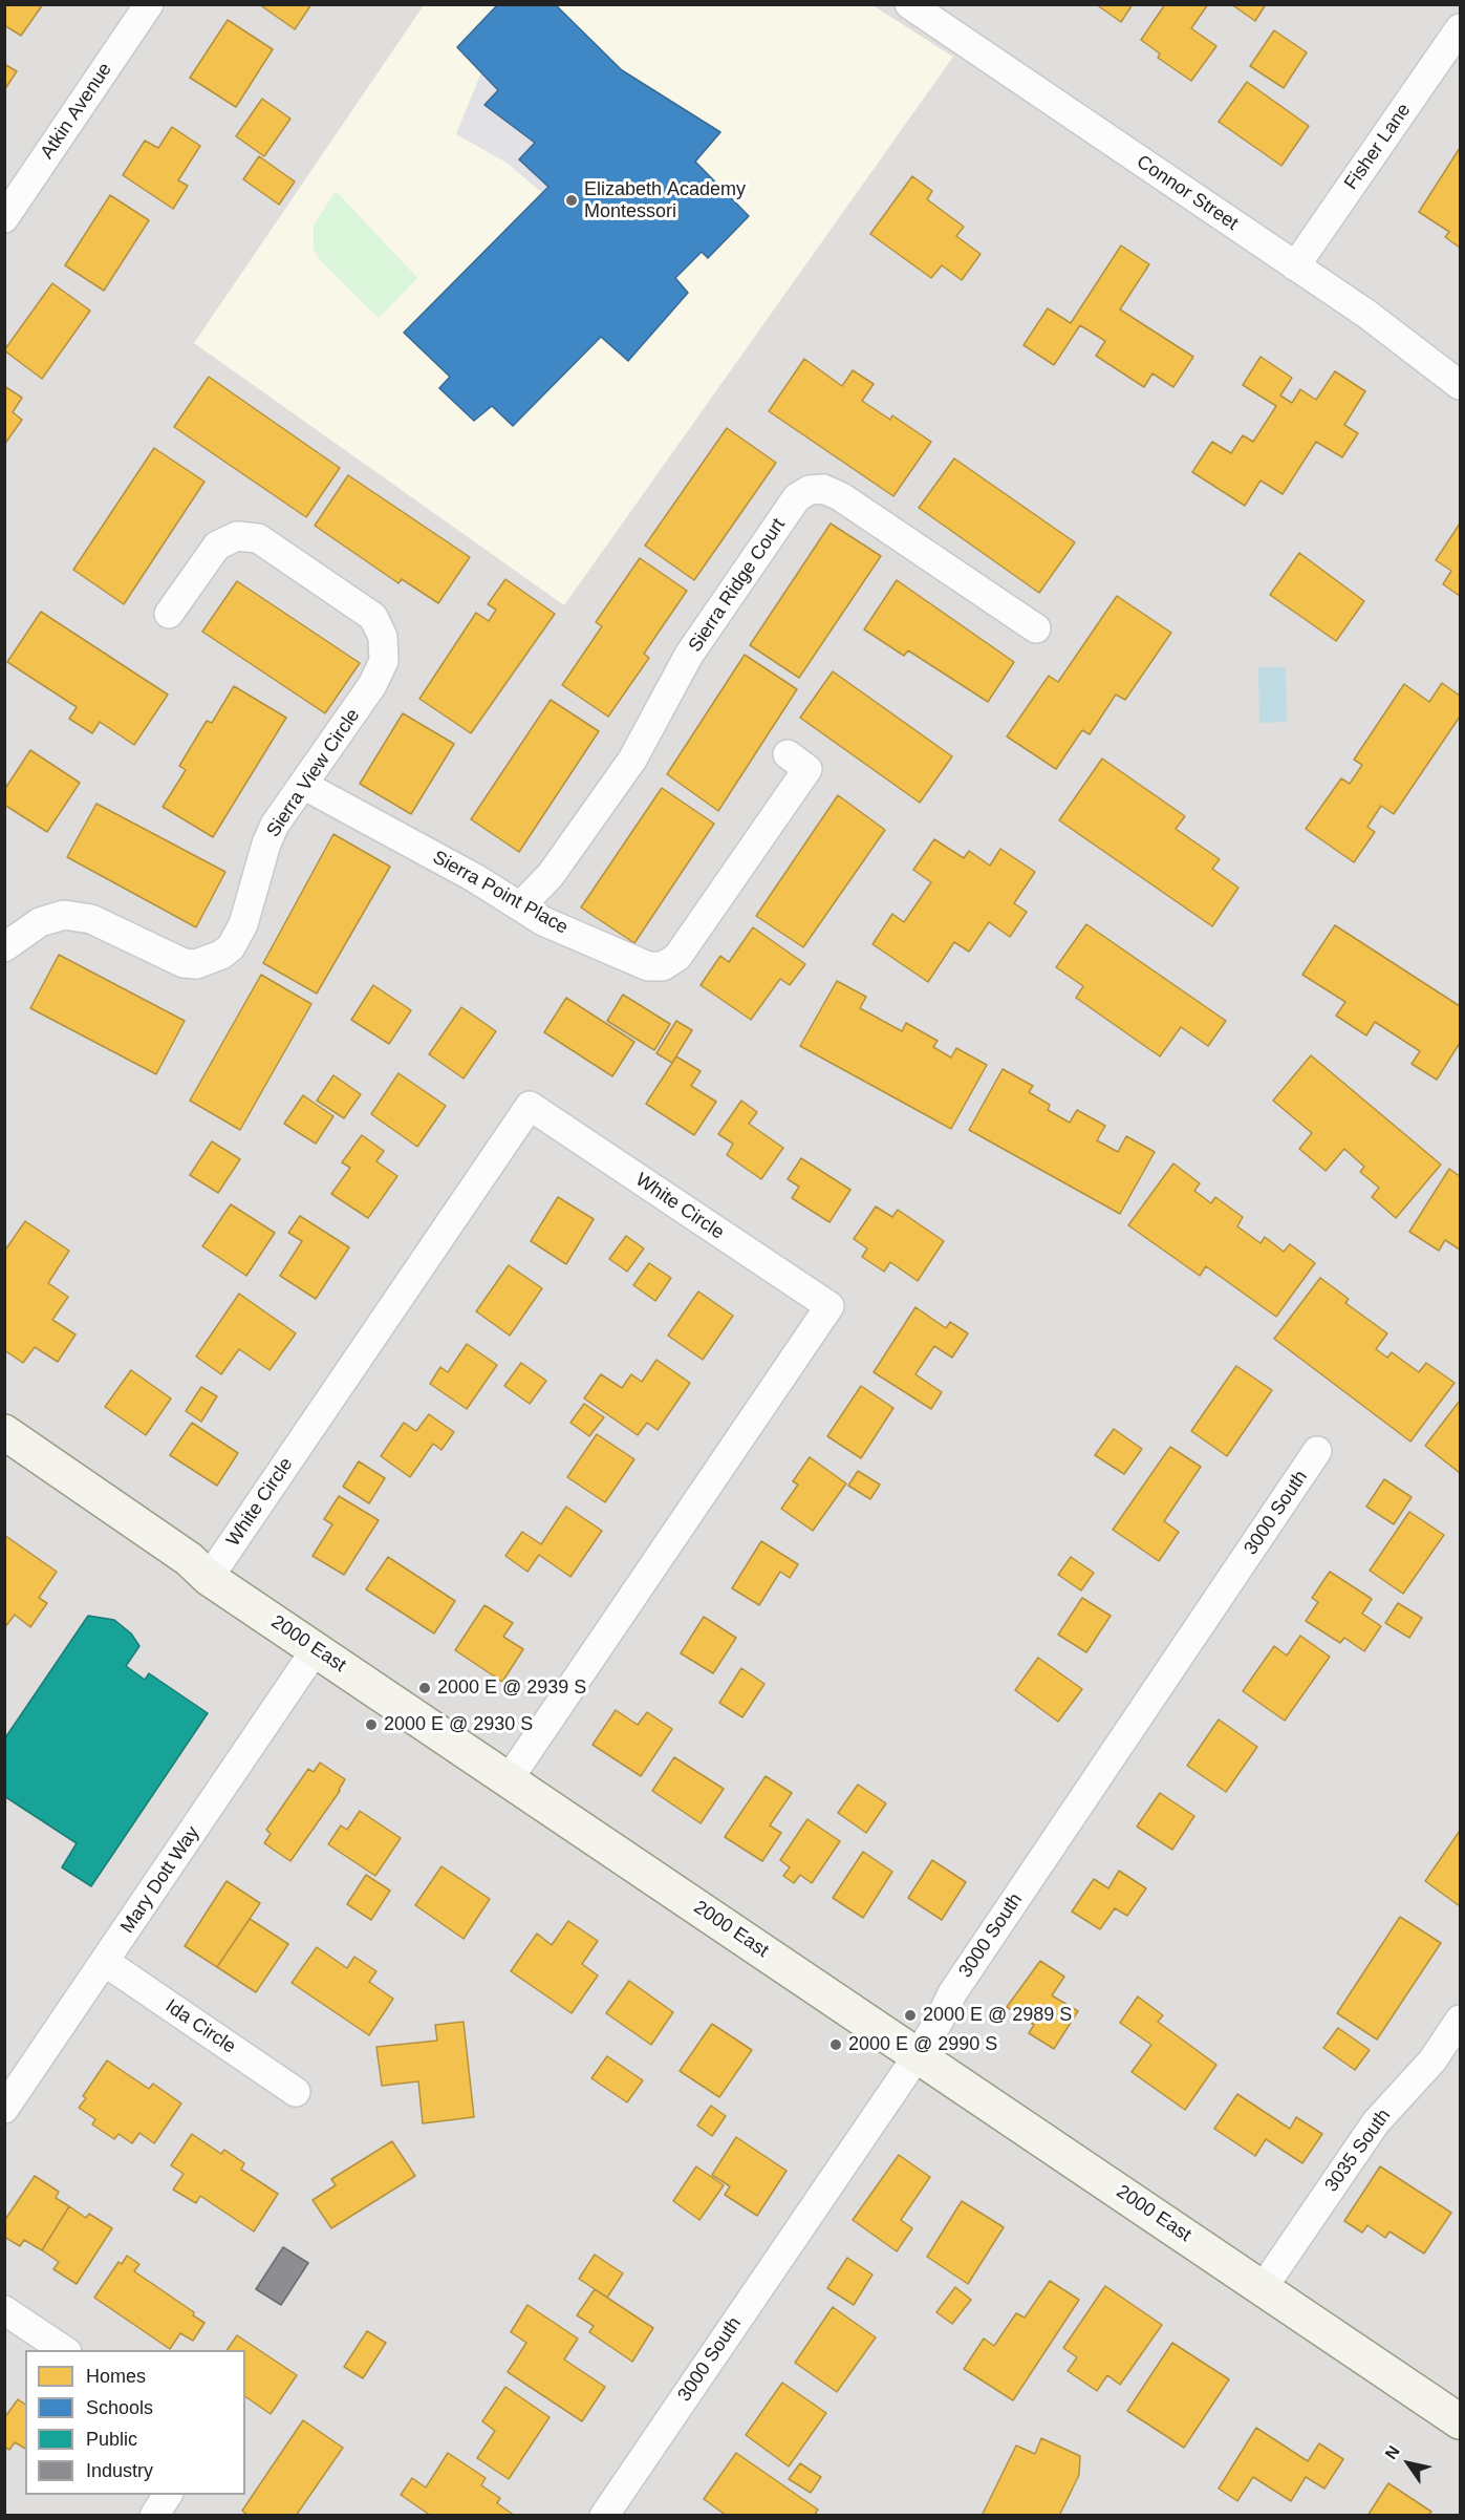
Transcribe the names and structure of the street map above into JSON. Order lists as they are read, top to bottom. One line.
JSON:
{"streets":{"street":["Atkin Avenue","Fisher Lane","Connor Street","Sierra Ridge Court","Sierra View Circle","Sierra Point Place","White Circle","3000 South","2000 East","Mary Dott Way","Ida Circle","3035 South"]},"crossings":[["Fisher Lane","Connor Street"],["Sierra Ridge Court","Sierra Point Place"],["Sierra View Circle","Sierra Point Place"],["White Circle","2000 East"],["3000 South","2000 East"],["2000 East","Mary Dott Way"],["2000 East","3035 South"],["Mary Dott Way","Ida Circle"]],"places":["Elizabeth Academy Montessori","2000 E @ 2939 S","2000 E @ 2930 S","2000 E @ 2989 S","2000 E @ 2990 S"],"legend":["Homes","Schools","Public","Industry"],"north":"top left"}
